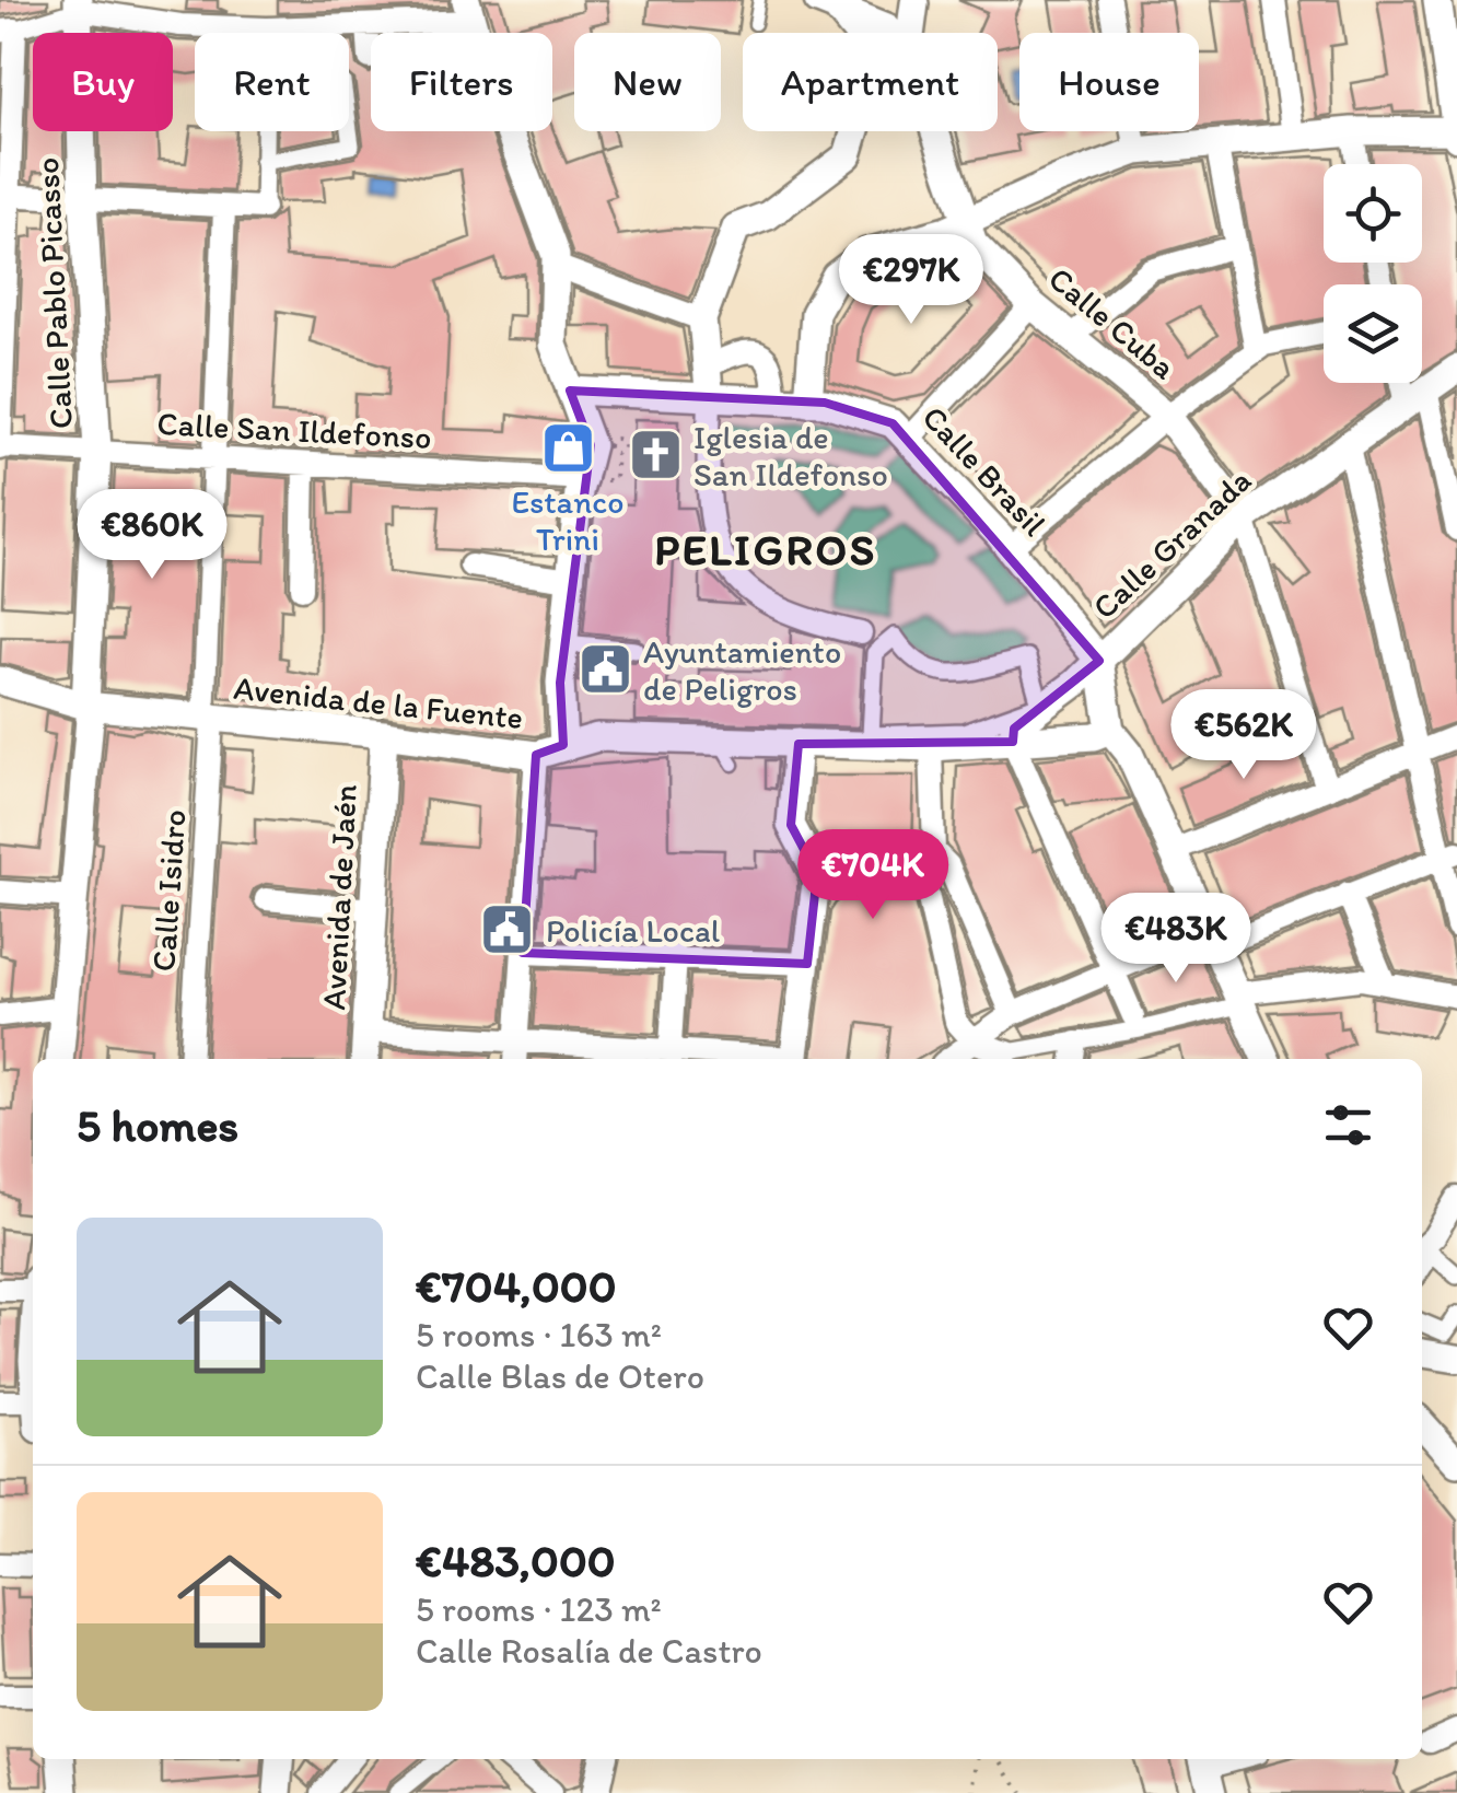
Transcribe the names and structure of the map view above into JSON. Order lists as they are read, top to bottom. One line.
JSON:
{"streets":{"street":["Calle Pablo Picasso","Calle Cuba","Calle San Ildefonso","Calle Brasil","Calle Granada","Avenida de la Fuente","Calle Isidro","Avenida de Jaén"]},"crossings":[["Calle Pablo Picasso","Calle San Ildefonso"],["Calle Pablo Picasso","Avenida de la Fuente"],["Calle Cuba","Calle Granada"],["Calle San Ildefonso","Calle Isidro"],["Calle Brasil","Calle Granada"],["Avenida de la Fuente","Calle Isidro"],["Avenida de la Fuente","Avenida de Jaén"]],"districts":["PELIGROS"],"places":{"shop":["Estanco Trini"],"church":["Iglesia de San Ildefonso"],"public building":["Ayuntamiento de Peligros","Policía Local"]},"page":{"chip":["Buy","Rent","Filters","New","Apartment","House"],"price":["€297K","€860K","€562K","€704K","€483K"],"heading":"5 homes","list":[{"name":"€704,000","note":"5 rooms · 163 m² · Calle Blas de Otero"},{"name":"€483,000","note":"5 rooms · 123 m² · Calle Rosalía de Castro"}]}}
